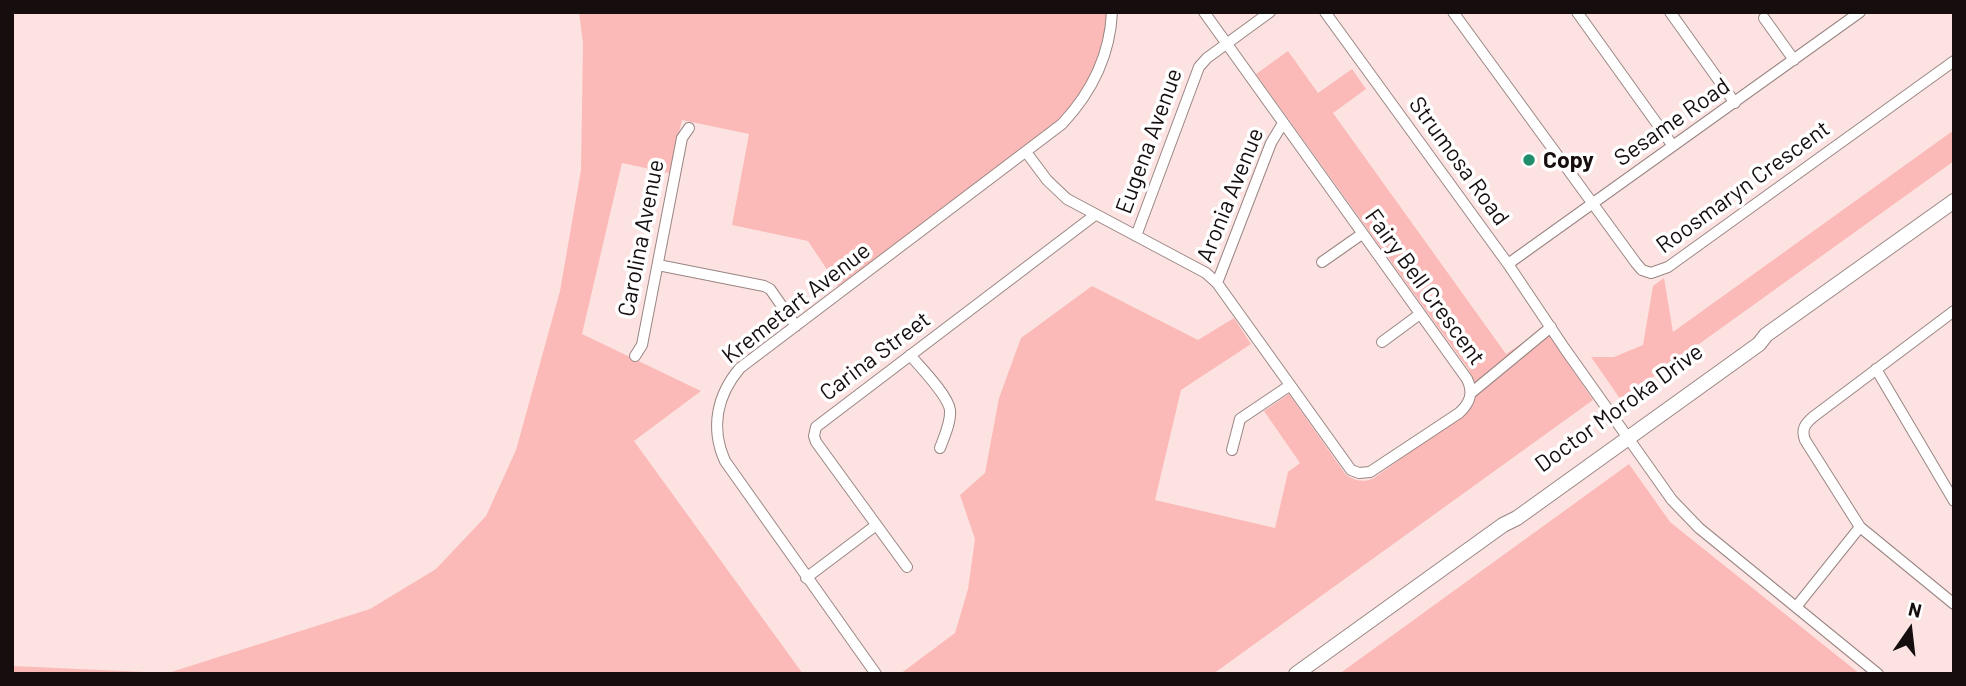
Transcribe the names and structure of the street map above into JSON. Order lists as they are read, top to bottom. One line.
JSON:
{"streets":{"main road":["Doctor Moroka Drive"],"street":["Sesame Road","Eugena Avenue","Strumosa Road","Roosmaryn Crescent","Aronia Avenue","Carolina Avenue","Fairy Bell Crescent","Kremetart Avenue","Carina Street"]},"crossings":[["Sesame Road","Strumosa Road"],["Sesame Road","Roosmaryn Crescent"],["Eugena Avenue","Fairy Bell Crescent"],["Strumosa Road","Doctor Moroka Drive"],["Aronia Avenue","Fairy Bell Crescent"],["Fairy Bell Crescent","Kremetart Avenue"],["Fairy Bell Crescent","Carina Street"]],"places":["Copy"],"north":"top"}
